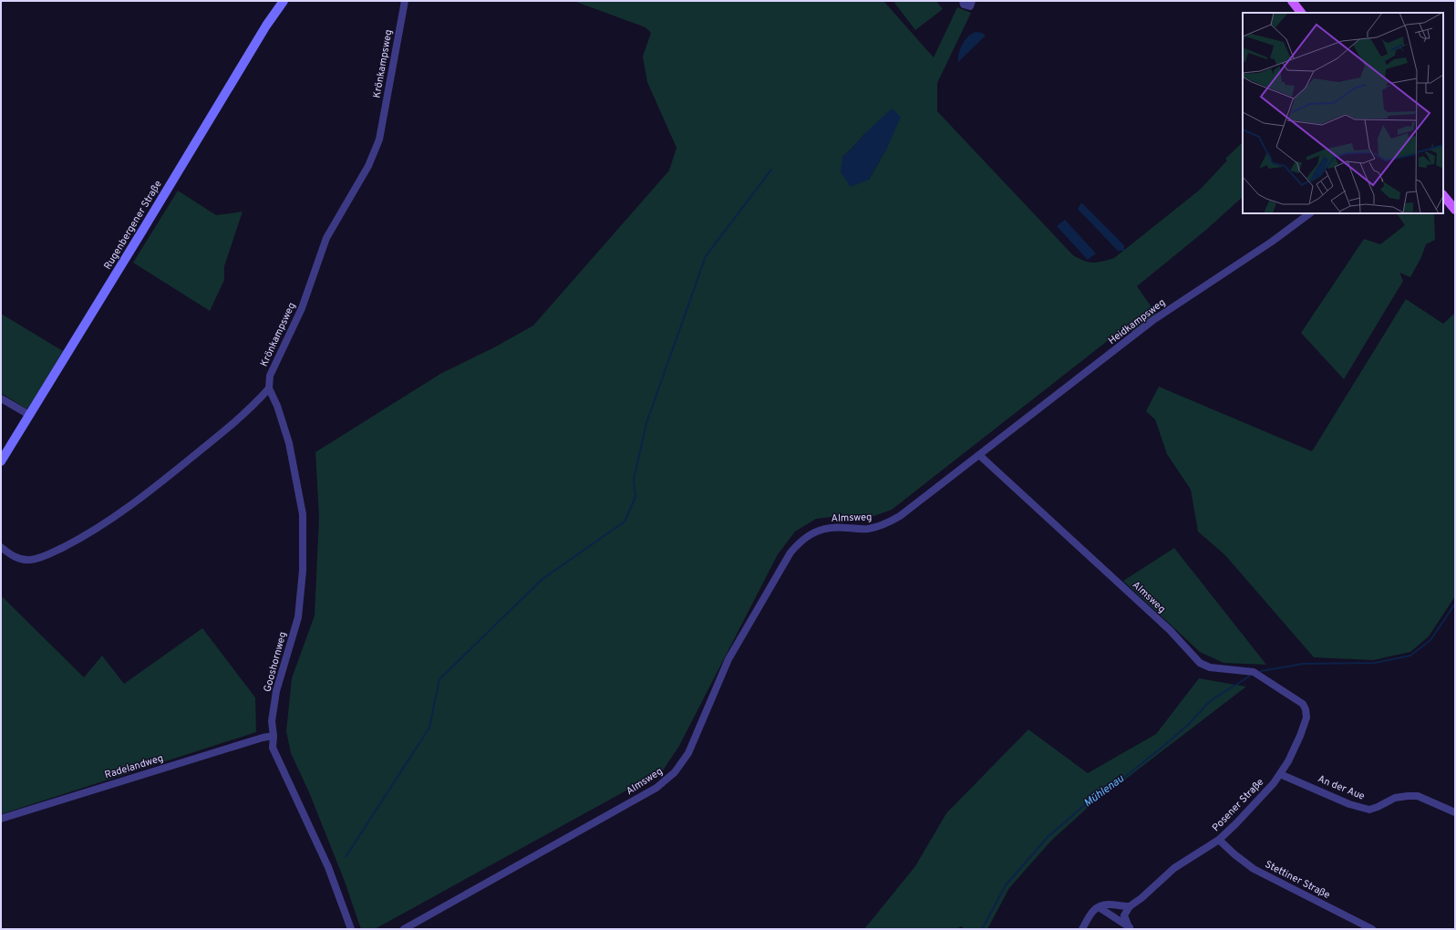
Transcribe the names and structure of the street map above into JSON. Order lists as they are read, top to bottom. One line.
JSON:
{"streets":{"main road":["Rugenbergener Straße"],"street":["Krönkampsweg","Heidkampsweg","Almsweg","Gooshornweg","Radelandweg","An der Aue","Posener Straße","Stettiner Straße"]},"crossings":[["Krönkampsweg","Gooshornweg"],["Heidkampsweg","Almsweg"],["Almsweg","Posener Straße"],["Gooshornweg","Radelandweg"],["An der Aue","Posener Straße"],["Posener Straße","Stettiner Straße"]],"water":["Mühlenau"]}
